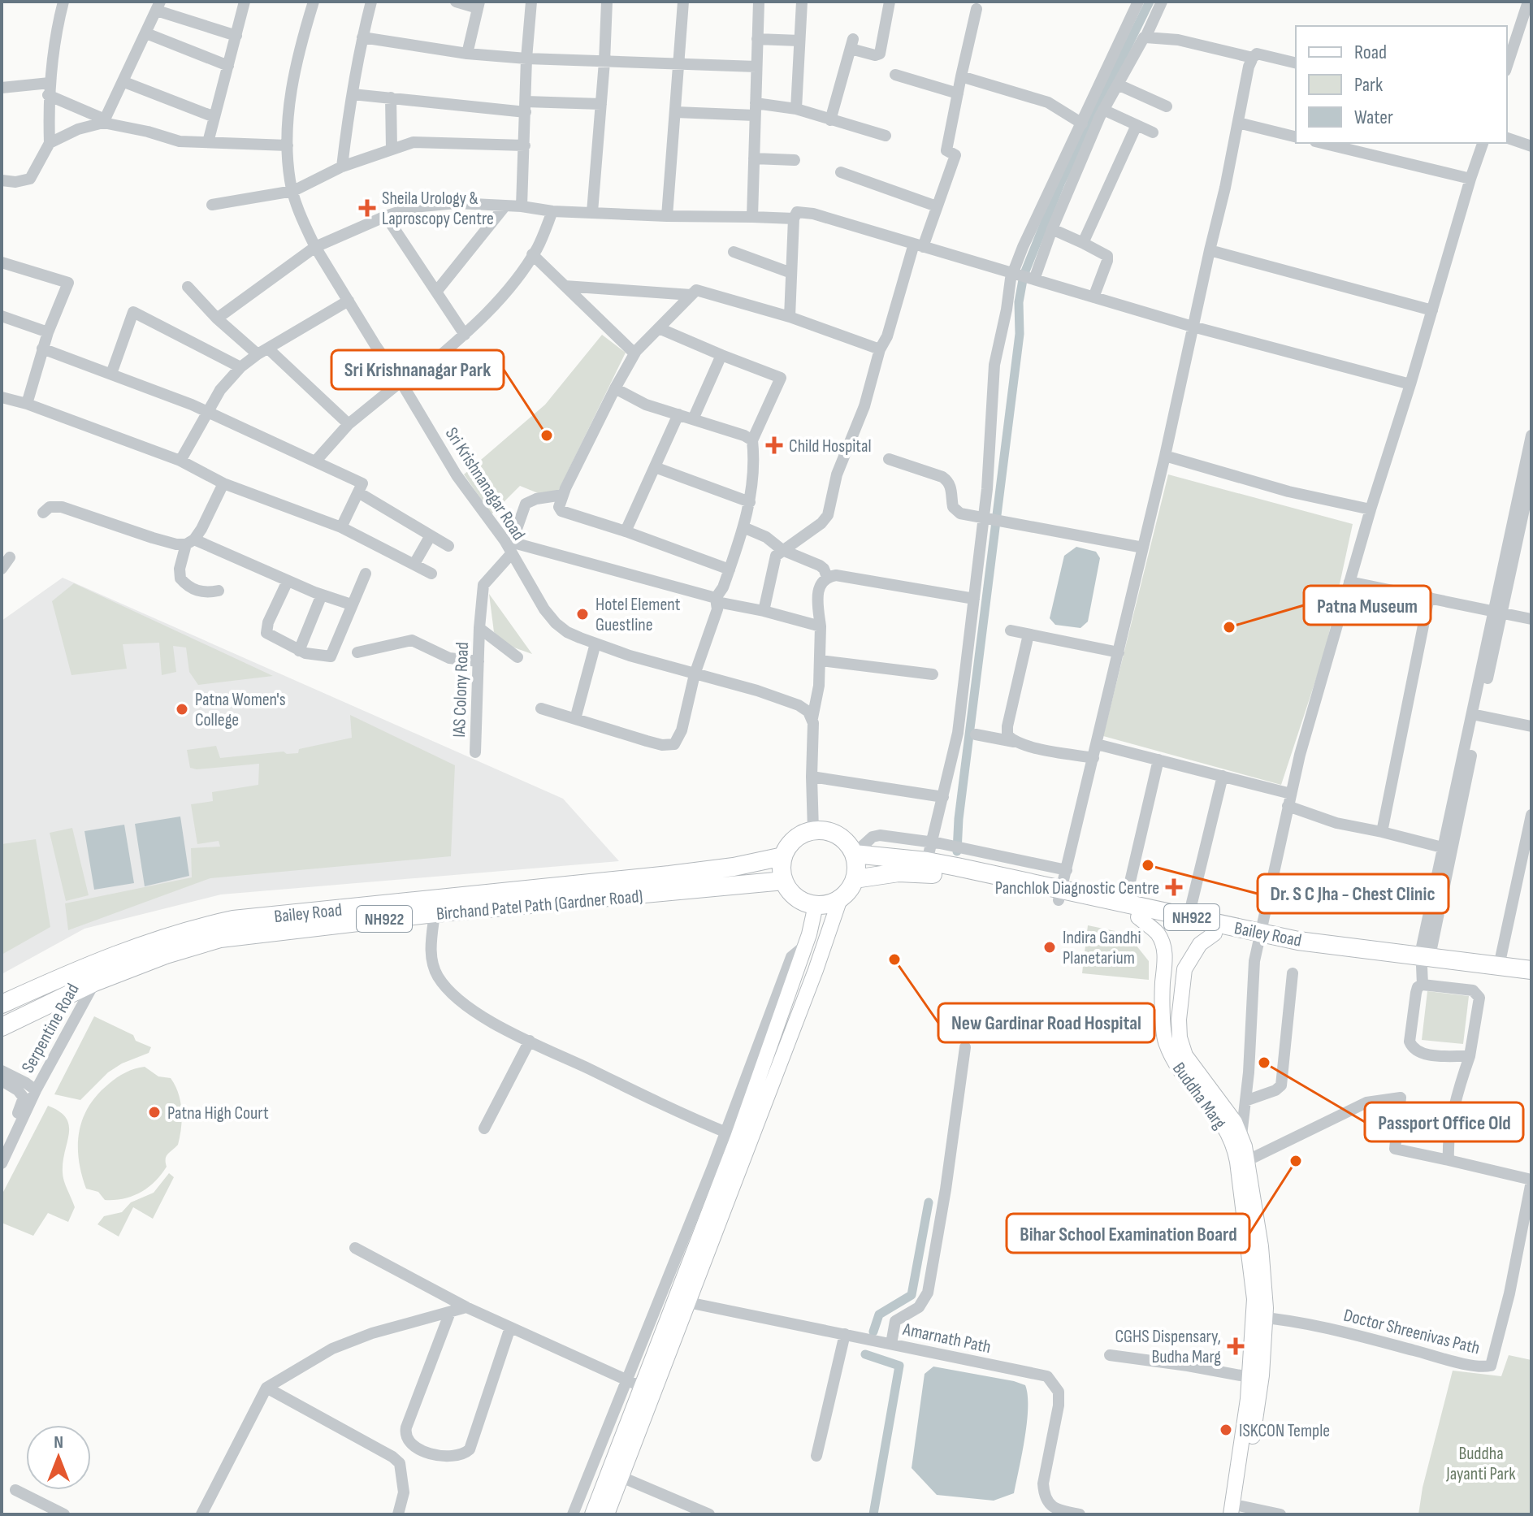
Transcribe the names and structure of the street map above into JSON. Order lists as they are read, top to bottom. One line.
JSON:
{"streets":{"highway":["Birchand Patel Path (Gardner Road)","Bailey Road","NH922"],"main road":["Buddha Marg"],"street":["Sri Krishnanagar Road","IAS Colony Road","Serpentine Road","Doctor Shreenivas Path","Amarnath Path"]},"crossings":[["Sri Krishnanagar Road","IAS Colony Road"],["Birchand Patel Path (Gardner Road)","Bailey Road"],["Birchand Patel Path (Gardner Road)","Serpentine Road"],["Bailey Road","Buddha Marg"],["Buddha Marg","Doctor Shreenivas Path"]],"parks":["Buddha Jayanti Park"],"places":{"health":["Sheila Urology & Laproscopy Centre","Child Hospital","Panchlok Diagnostic Centre","CGHS Dispensary, Budha Marg"],"other":["Sri Krishnanagar Park","Hotel Element Guestline","Patna Museum","Patna Women's College","Dr. S C Jha - Chest Clinic","Indira Gandhi Planetarium","New Gardinar Road Hospital","Passport Office Old","Patna High Court","Bihar School Examination Board","ISKCON Temple"]},"legend":["Road","Park","Water"],"north":"top"}
